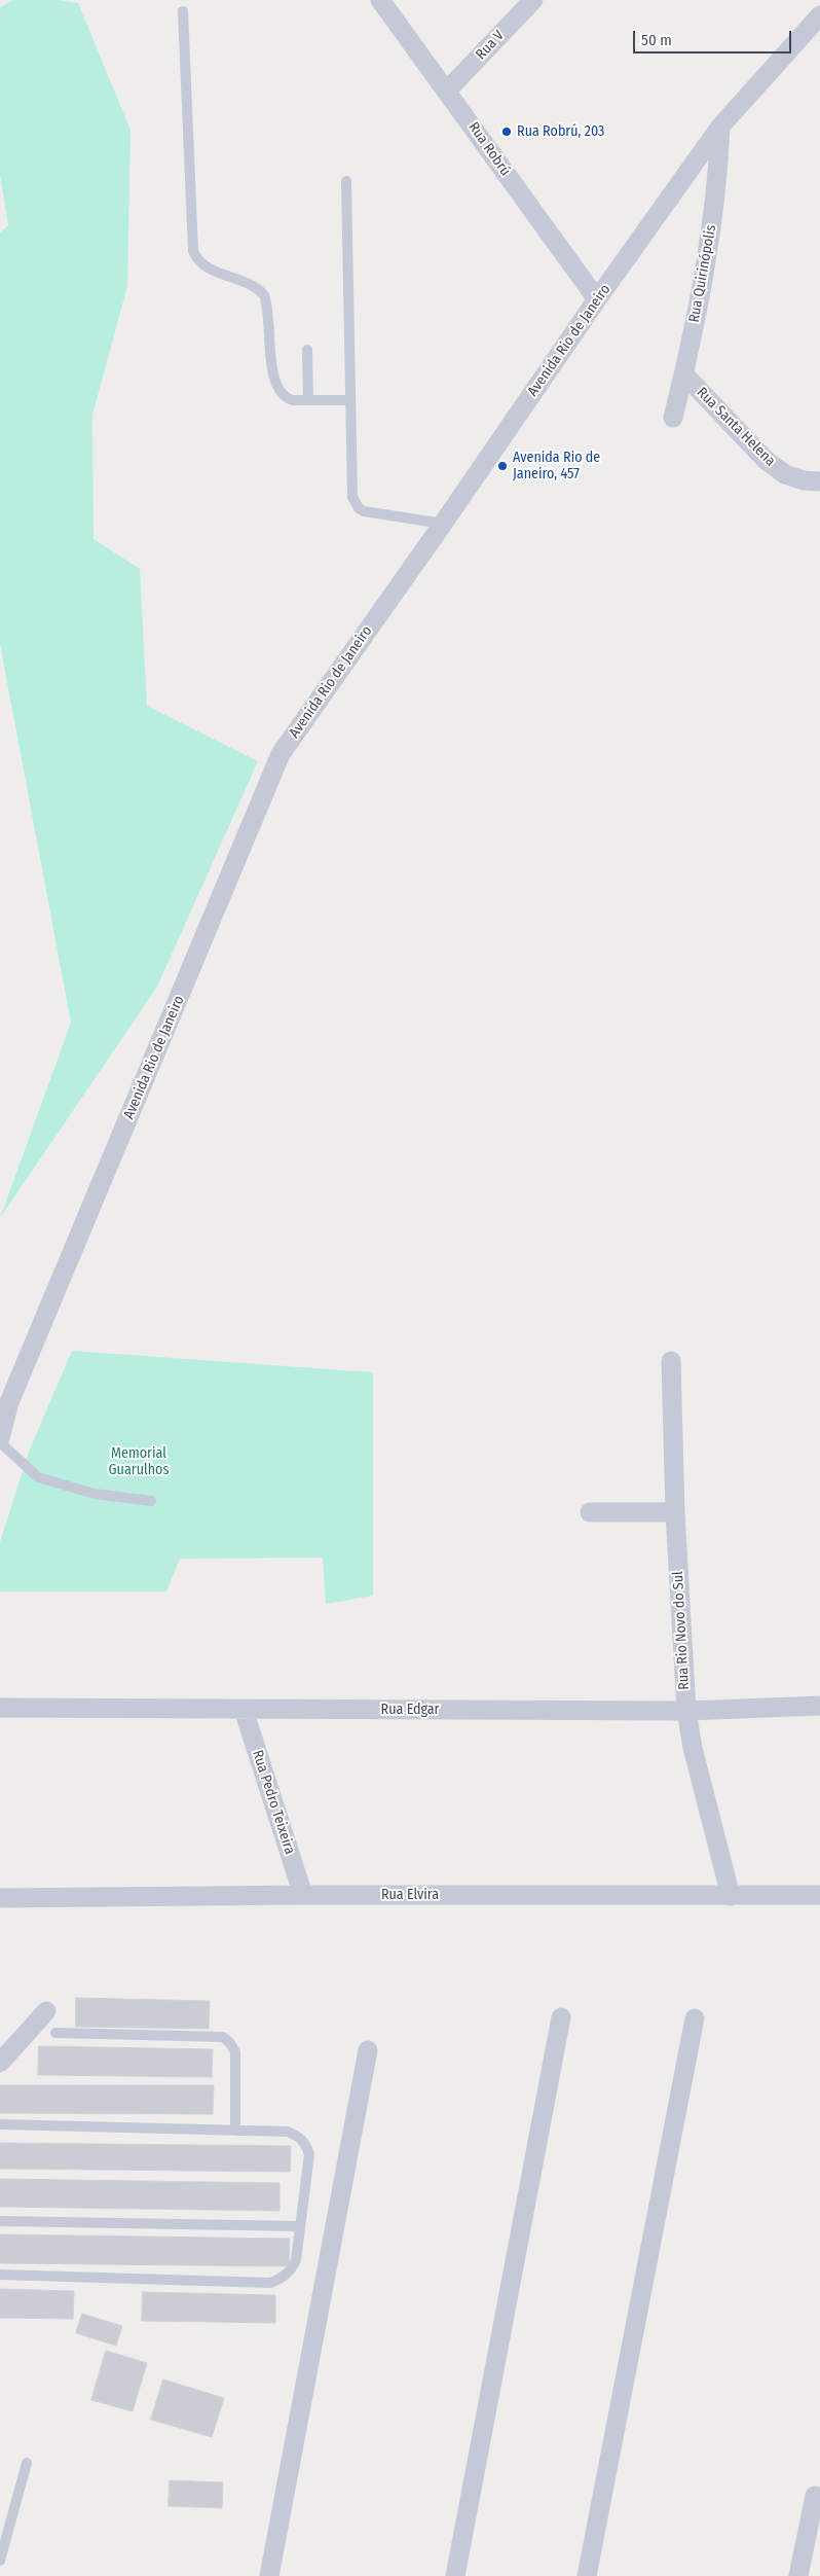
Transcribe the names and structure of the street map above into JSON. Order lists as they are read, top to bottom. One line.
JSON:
{"streets":{"street":["Rua V","Rua Robrú","Rua Quirinópolis","Avenida Rio de Janeiro","Rua Santa Helena","Rua Rio Novo do Sul","Rua Edgar","Rua Pedro Teixeira","Rua Elvira"]},"crossings":[["Rua V","Rua Robrú"],["Rua Robrú","Avenida Rio de Janeiro"],["Rua Quirinópolis","Avenida Rio de Janeiro"],["Rua Quirinópolis","Rua Santa Helena"],["Rua Rio Novo do Sul","Rua Edgar"],["Rua Rio Novo do Sul","Rua Elvira"],["Rua Edgar","Rua Pedro Teixeira"],["Rua Pedro Teixeira","Rua Elvira"]],"parks":["Memorial Guarulhos"],"places":["Rua Robrú, 203","Avenida Rio de Janeiro, 457"],"scale_bar":"50 m"}
